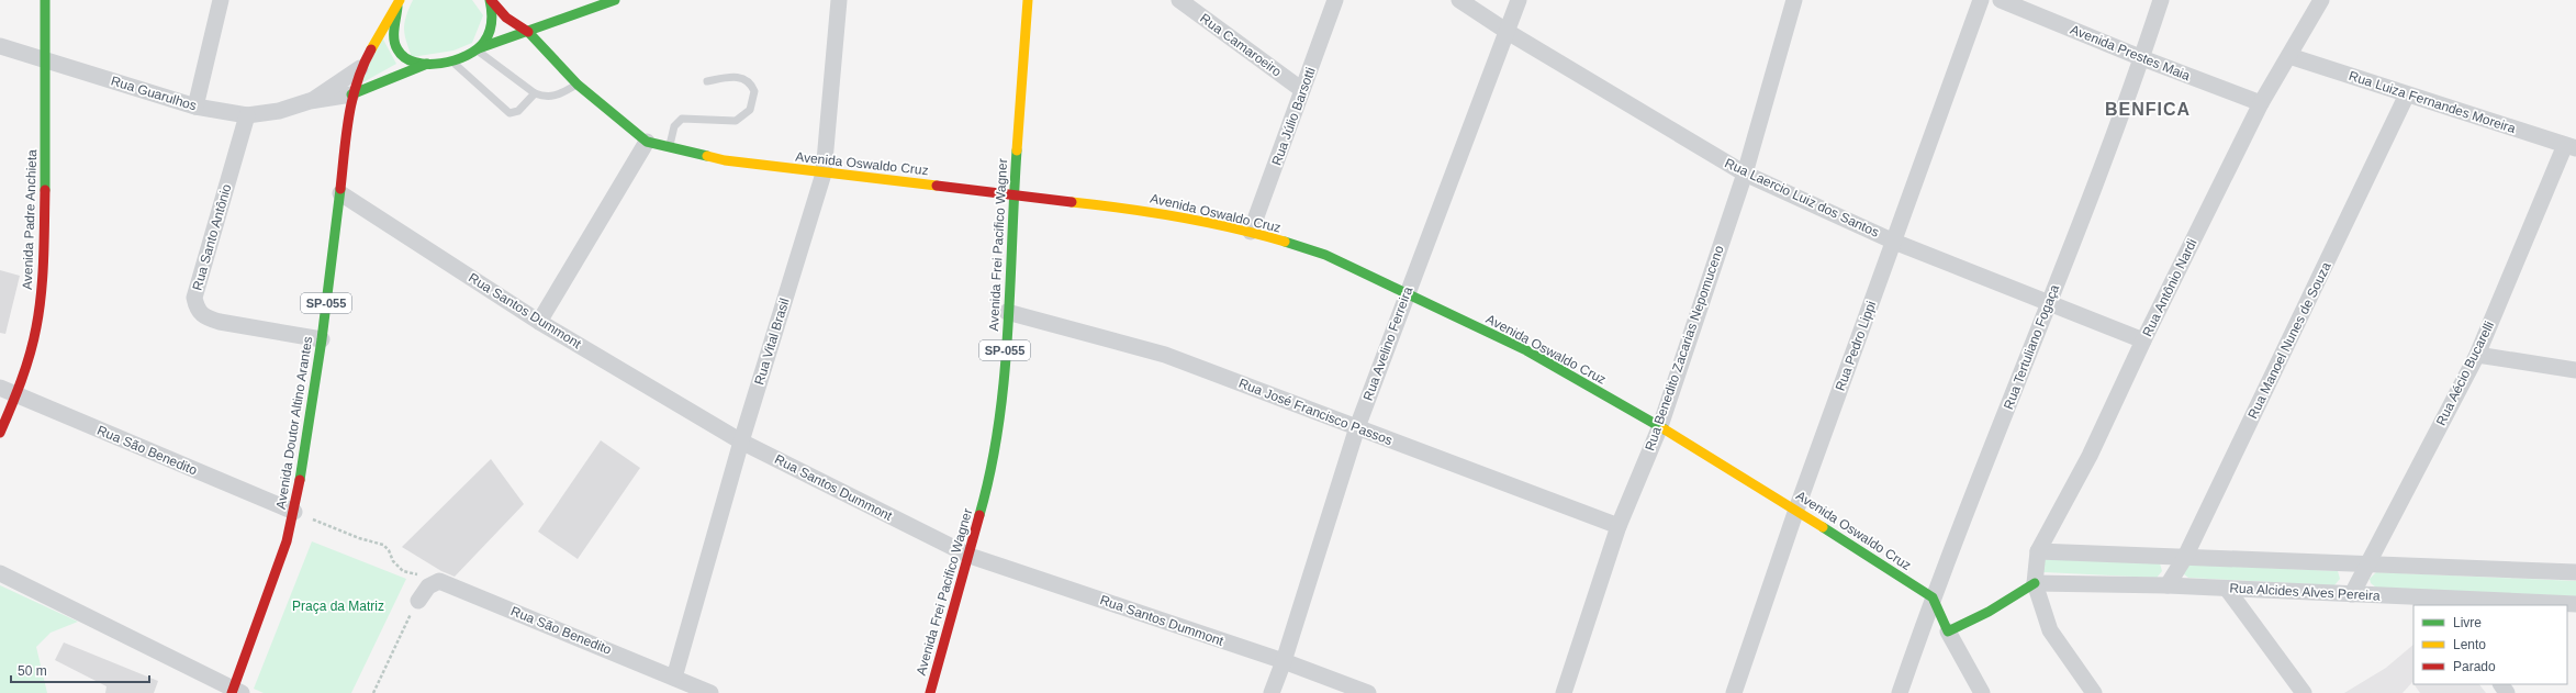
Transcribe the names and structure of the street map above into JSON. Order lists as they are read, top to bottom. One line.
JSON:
{"streets":{"street":["Rua Camaroeiro","Avenida Prestes Maia","Rua Guarulhos","Rua Luiza Fernandes Moreira","Rua Júlio Barsotti","Avenida Oswaldo Cruz","Rua Laercio Luiz dos Santos","Avenida Padre Anchieta","Rua Santo Antônio","Avenida Frei Pacifico Wagner","Rua Antônio Nardi","SP-055","Rua Santos Dummont","Rua Manoel Nunes de Souza","Rua Vital Brasil","Rua Avelino Ferreira","Rua Pedro Lippi","Rua Tertuliano Fogaça","Rua Benedito Zacarias Nepomuceno","Rua Aécio Bucarelli","Rua José Francisco Passos","Avenida Doutor Altino Arantes","Rua São Benedito","Rua Alcides Alves Pereira"]},"crossings":[["Rua Camaroeiro","Rua Júlio Barsotti"],["Avenida Prestes Maia","Rua Antônio Nardi"],["Avenida Prestes Maia","Rua Tertuliano Fogaça"],["Rua Guarulhos","Avenida Padre Anchieta"],["Rua Guarulhos","Rua Santo Antônio"],["Rua Luiza Fernandes Moreira","Rua Antônio Nardi"],["Rua Luiza Fernandes Moreira","Rua Manoel Nunes de Souza"],["Rua Luiza Fernandes Moreira","Rua Aécio Bucarelli"],["Rua Júlio Barsotti","Avenida Oswaldo Cruz"],["Avenida Oswaldo Cruz","Avenida Frei Pacifico Wagner"],["Avenida Oswaldo Cruz","Rua Vital Brasil"],["Avenida Oswaldo Cruz","Rua Avelino Ferreira"],["Avenida Oswaldo Cruz","Rua Pedro Lippi"],["Avenida Oswaldo Cruz","Rua Tertuliano Fogaça"],["Avenida Oswaldo Cruz","Rua Benedito Zacarias Nepomuceno"],["Rua Laercio Luiz dos Santos","Rua Antônio Nardi"],["Rua Laercio Luiz dos Santos","Rua Avelino Ferreira"],["Rua Laercio Luiz dos Santos","Rua Pedro Lippi"],["Rua Laercio Luiz dos Santos","Rua Tertuliano Fogaça"],["Rua Laercio Luiz dos Santos","Rua Benedito Zacarias Nepomuceno"],["Avenida Padre Anchieta","Rua São Benedito"],["Rua Santo Antônio","Avenida Doutor Altino Arantes"],["Avenida Frei Pacifico Wagner","Rua Santos Dummont"],["Avenida Frei Pacifico Wagner","Rua José Francisco Passos"],["Rua Antônio Nardi","Rua Alcides Alves Pereira"],["SP-055","Avenida Doutor Altino Arantes"],["Rua Santos Dummont","Rua Vital Brasil"],["Rua Santos Dummont","Rua Avelino Ferreira"],["Rua Santos Dummont","Avenida Doutor Altino Arantes"],["Rua Manoel Nunes de Souza","Rua Alcides Alves Pereira"],["Rua Vital Brasil","Rua São Benedito"],["Rua Avelino Ferreira","Rua José Francisco Passos"],["Rua Benedito Zacarias Nepomuceno","Rua José Francisco Passos"],["Rua Aécio Bucarelli","Rua Alcides Alves Pereira"],["Avenida Doutor Altino Arantes","Rua São Benedito"]],"districts":["BENFICA"],"parks":["Praça da Matriz"],"legend":["Livre","Lento","Parado"],"scale_bar":"50 m"}
